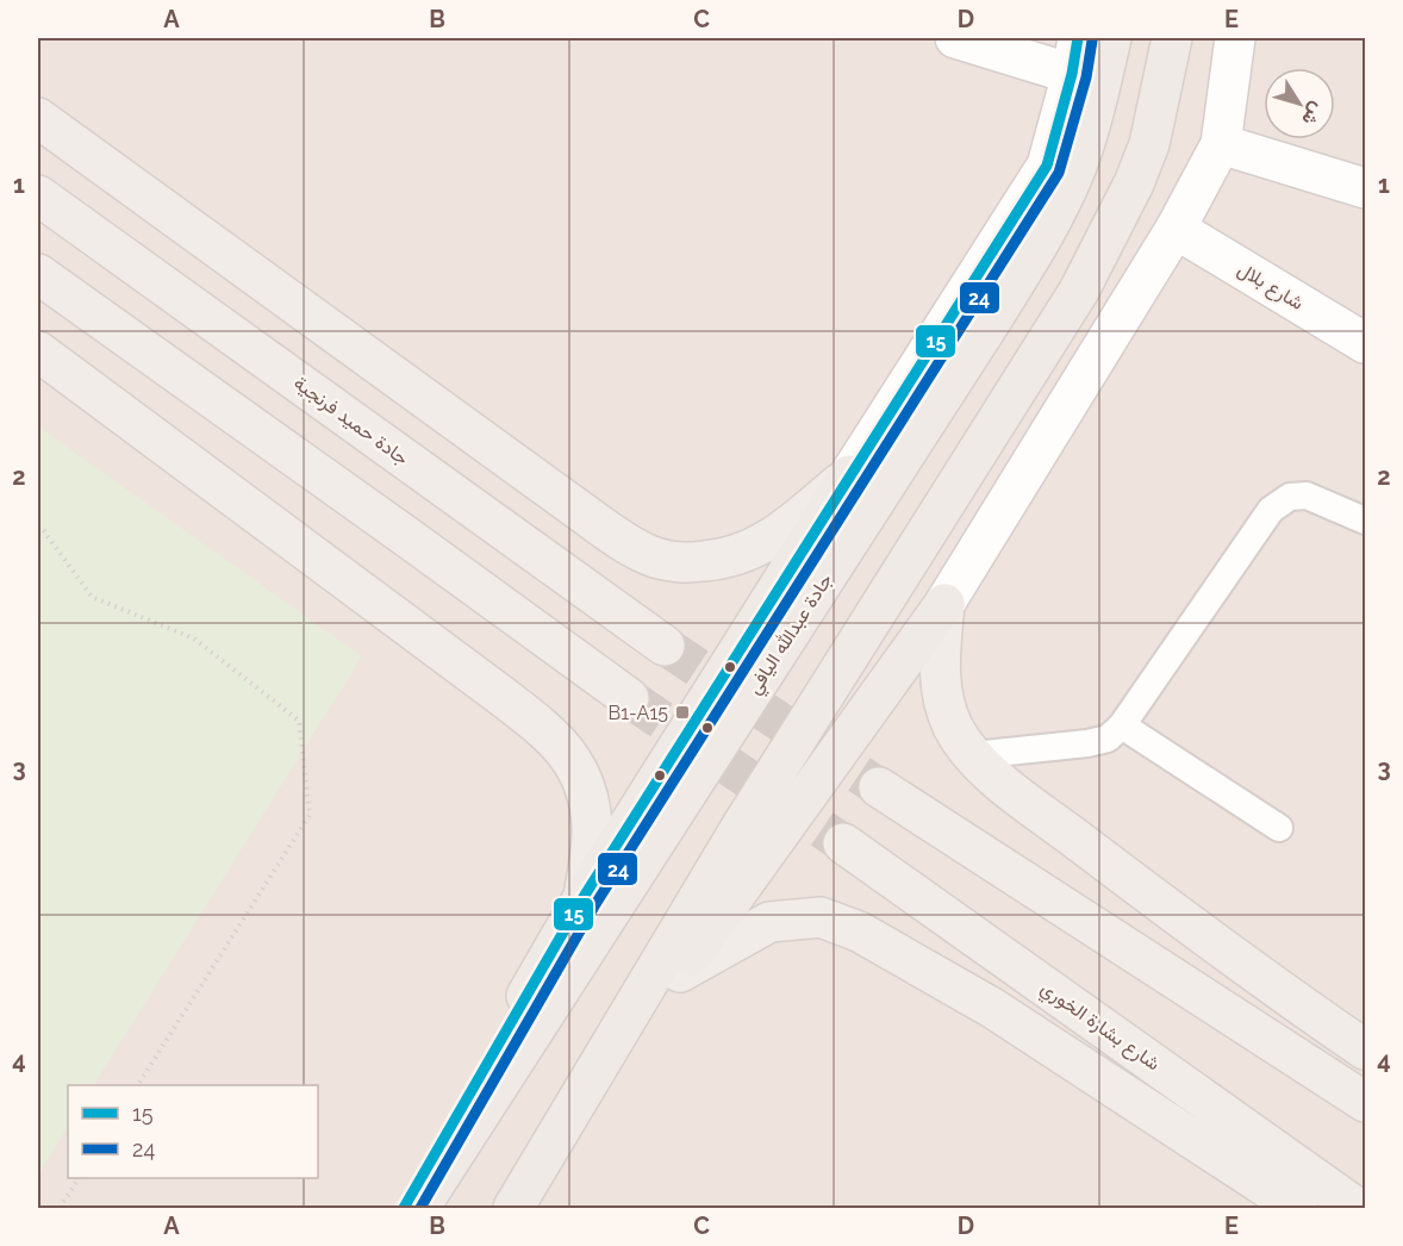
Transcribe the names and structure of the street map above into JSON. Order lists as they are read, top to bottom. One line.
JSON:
{"streets":{"highway":["جادة عبدالله اليافي"],"main road":["جادة حميد فرنجية","شارع بشارة الخوري"],"street":["شارع بلال"]},"places":{"transit":["B1-A15"]},"lines":["transit line 15","transit line 24"],"legend":["15","24"],"north":"bottom right","grid":{"columns":["A","B","C","D","E"],"rows":["1","2","3","4"]}}
